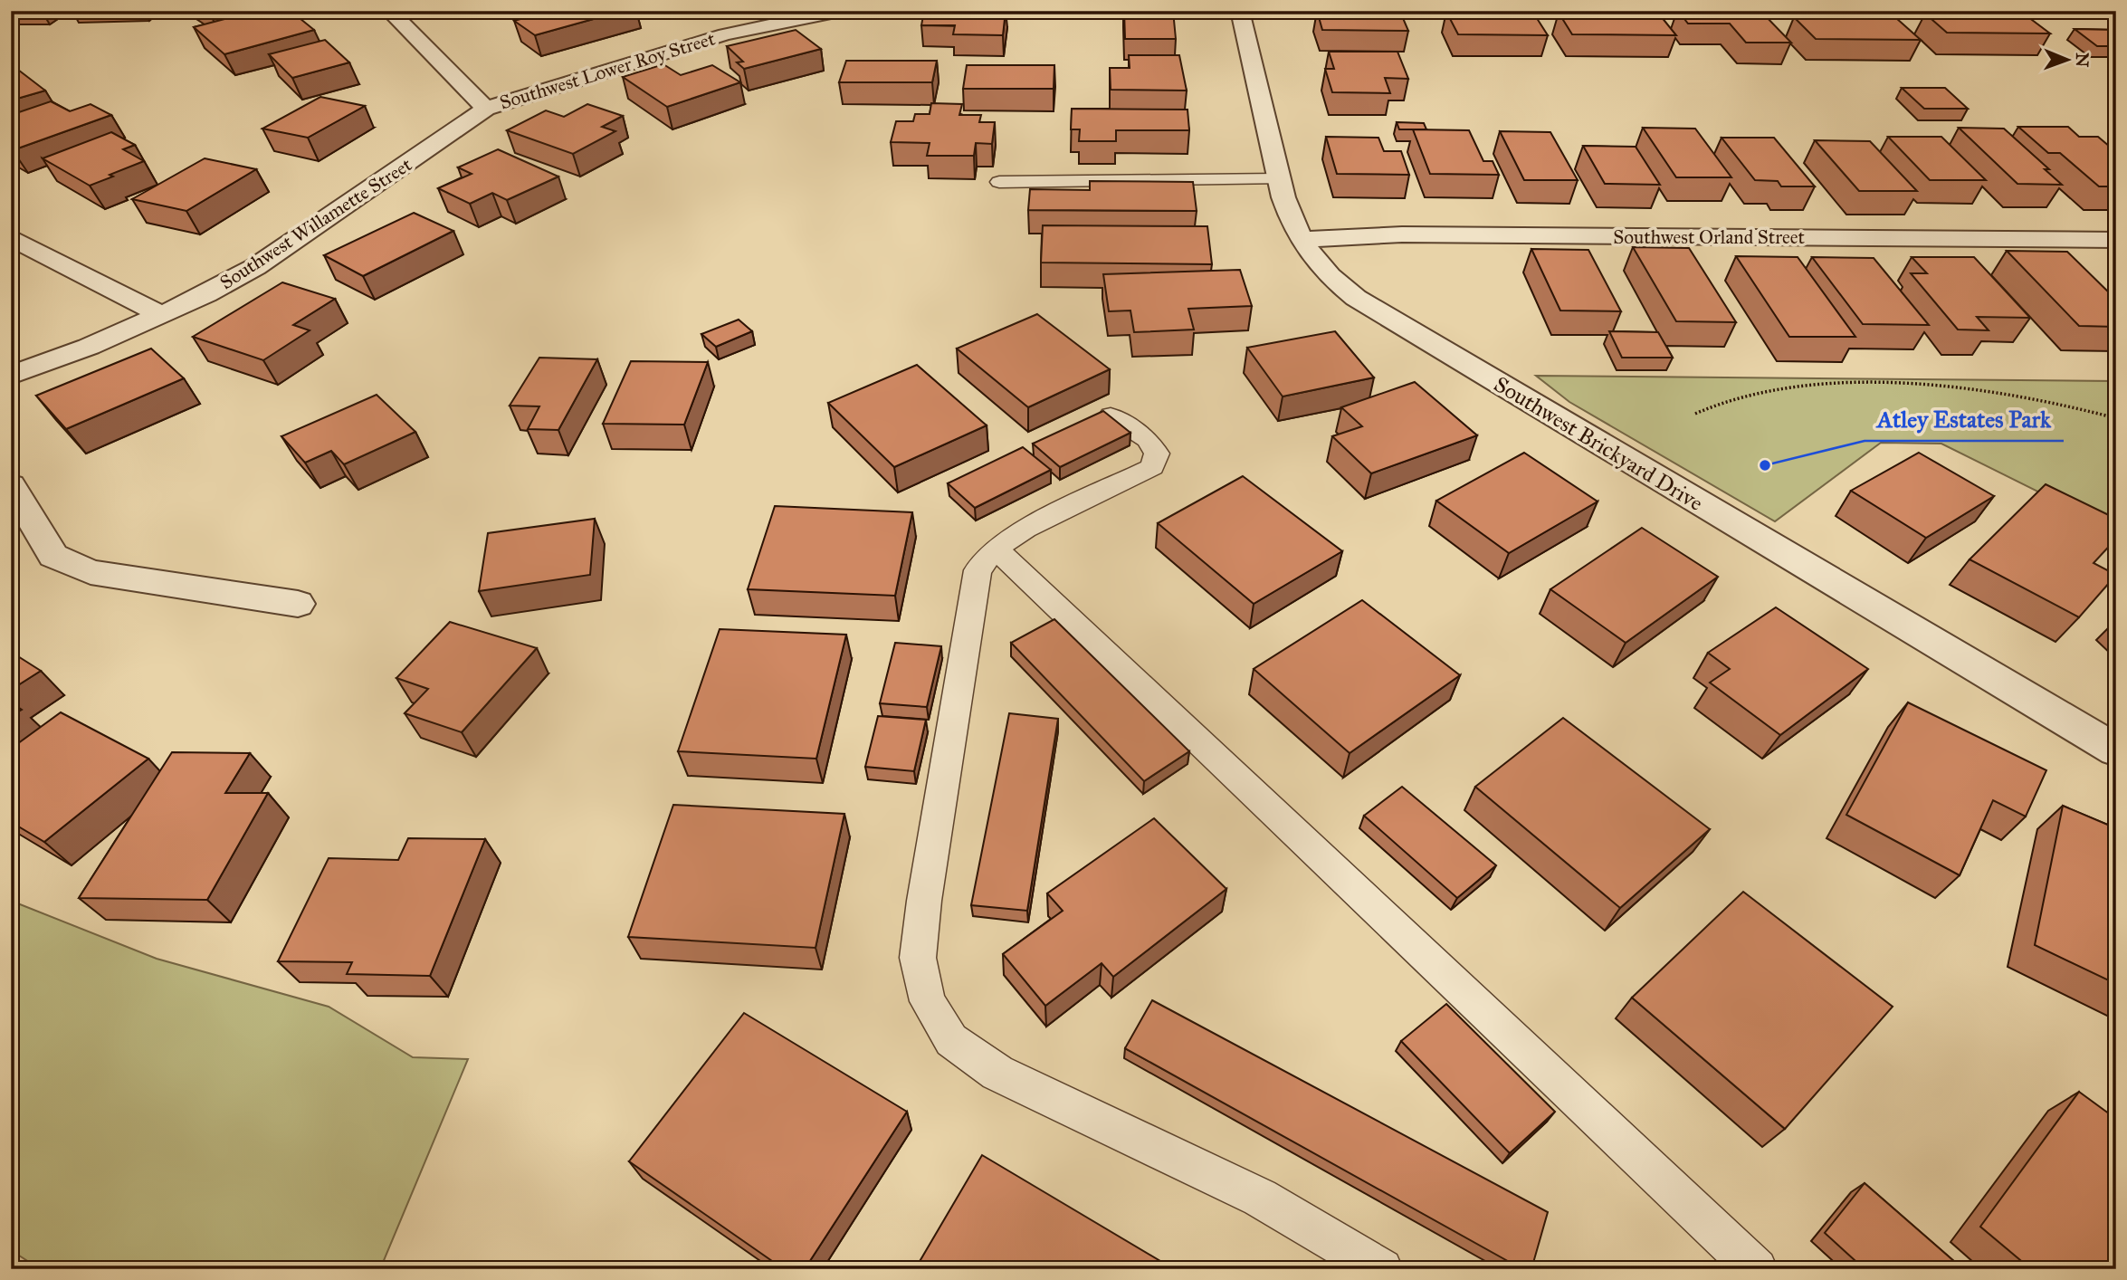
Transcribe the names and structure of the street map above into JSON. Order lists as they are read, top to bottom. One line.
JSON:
{"streets":{"street":["Southwest Lower Roy Street","Southwest Willamette Street","Southwest Orland Street","Southwest Brickyard Drive"]},"crossings":[["Southwest Lower Roy Street","Southwest Willamette Street"],["Southwest Orland Street","Southwest Brickyard Drive"]],"places":["Atley Estates Park"],"north":"right"}
